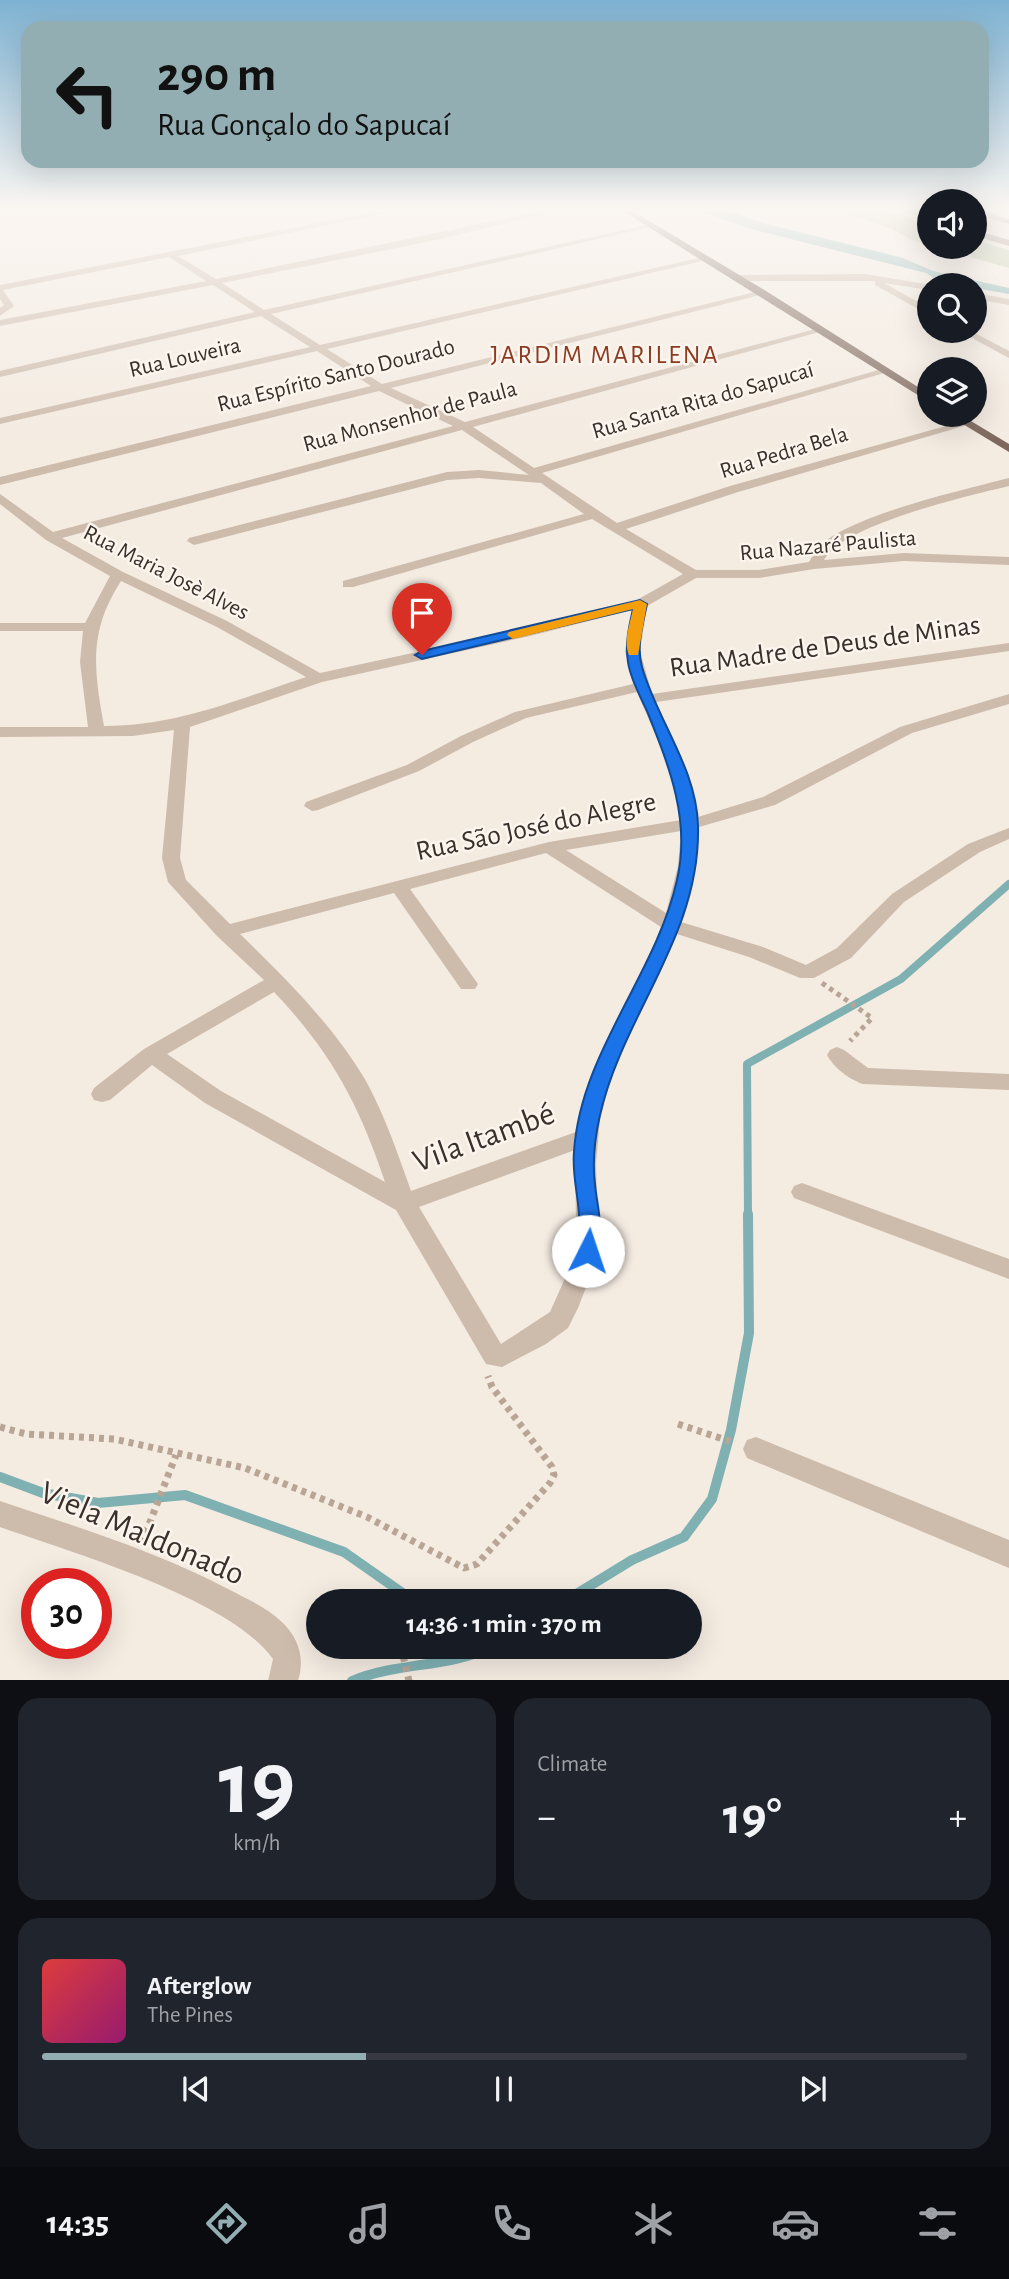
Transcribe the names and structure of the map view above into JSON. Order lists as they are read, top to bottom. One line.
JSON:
{"streets":{"street":["Rua Louveira","Rua Espírito Santo Dourado","Rua Santa Rita do Sapucaí","Rua Monsenhor de Paula","Rua Pedra Bela","Rua Nazaré Paulista","Rua Maria Josè Alves","Rua Madre de Deus de Minas","Rua São José do Alegre","Vila Itambé","Viela Maldonado"]},"crossings":[["Rua Monsenhor de Paula","Rua Maria Josè Alves"]],"districts":["JARDIM MARILENA"],"page":{"turn":["290 m","Rua Gonçalo do Sapucaí"],"limit":"30","trip":"14:36 · 1 min · 370 m","tile":[["19","km/h"],"Climate"],"heat":["−","19°","+"],"song":["Afterglow","The Pines"],"tabs":"14:35"}}
